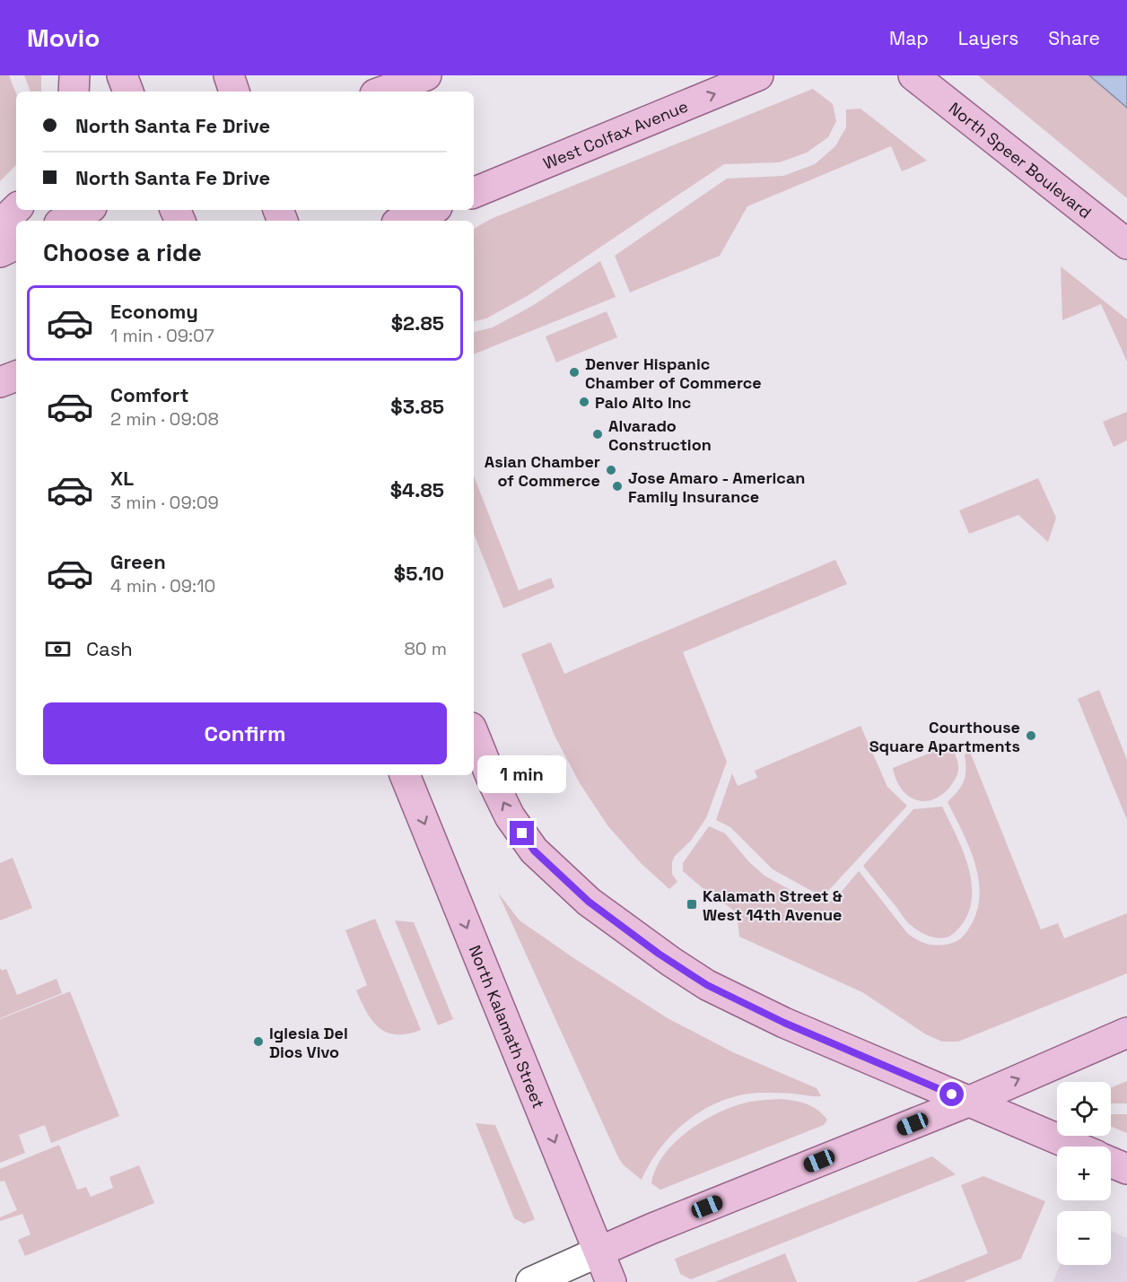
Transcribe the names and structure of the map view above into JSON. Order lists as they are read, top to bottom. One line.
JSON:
{"streets":{"main road":["West Colfax Avenue","North Speer Boulevard","North Kalamath Street"]},"one_way":["West Colfax Avenue","North Kalamath Street"],"places":{"other":["Denver Hispanic Chamber of Commerce","Palo Alto Inc","Alvarado Construction","Asian Chamber of Commerce","Jose Amaro - American Family Insurance","Courthouse Square Apartments","Iglesia Del Dios Vivo"],"transit":["Kalamath Street & West 14th Avenue"]},"page":{"header":"Movio","nav":["Map","Layers","Share"],"banner":["North Santa Fe Drive","North Santa Fe Drive"],"heading":"Choose a ride","list":[{"name":"Economy","note":"1 min · 09:07","value":"$2.85"},{"name":"Comfort","note":"2 min · 09:08","value":"$3.85"},{"name":"XL","note":"3 min · 09:09","value":"$4.85"},{"name":"Green","note":"4 min · 09:10","value":"$5.10"}],"pay":["Cash","80 m"],"buttons":"Confirm","bubble":"1 min","map_buttons":["+","−"]}}
